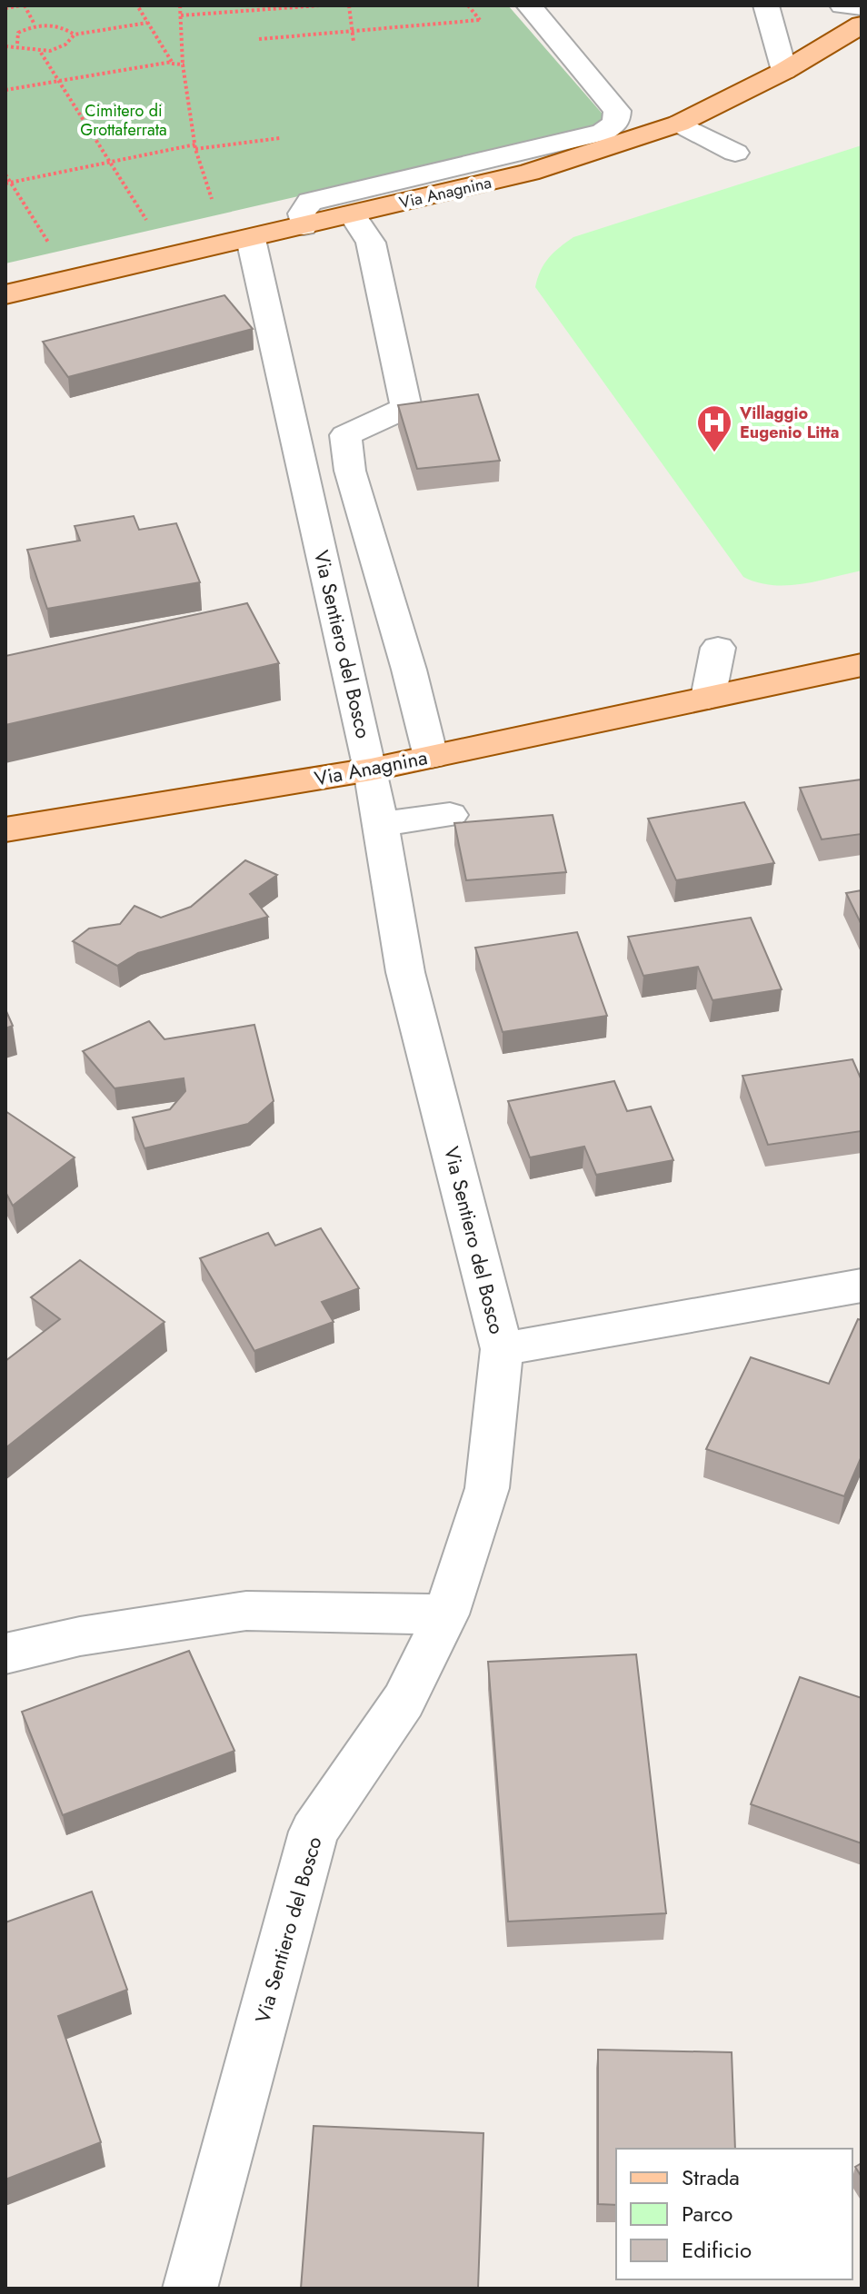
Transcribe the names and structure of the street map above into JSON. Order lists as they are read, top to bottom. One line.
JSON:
{"streets":{"main road":["Via Anagnina"],"street":["Via Sentiero del Bosco"]},"crossings":[["Via Anagnina","Via Sentiero del Bosco"]],"parks":["Cimitero di Grottaferrata"],"places":{"hospital":["Villaggio Eugenio Litta"]},"legend":["Strada","Parco","Edificio"]}
